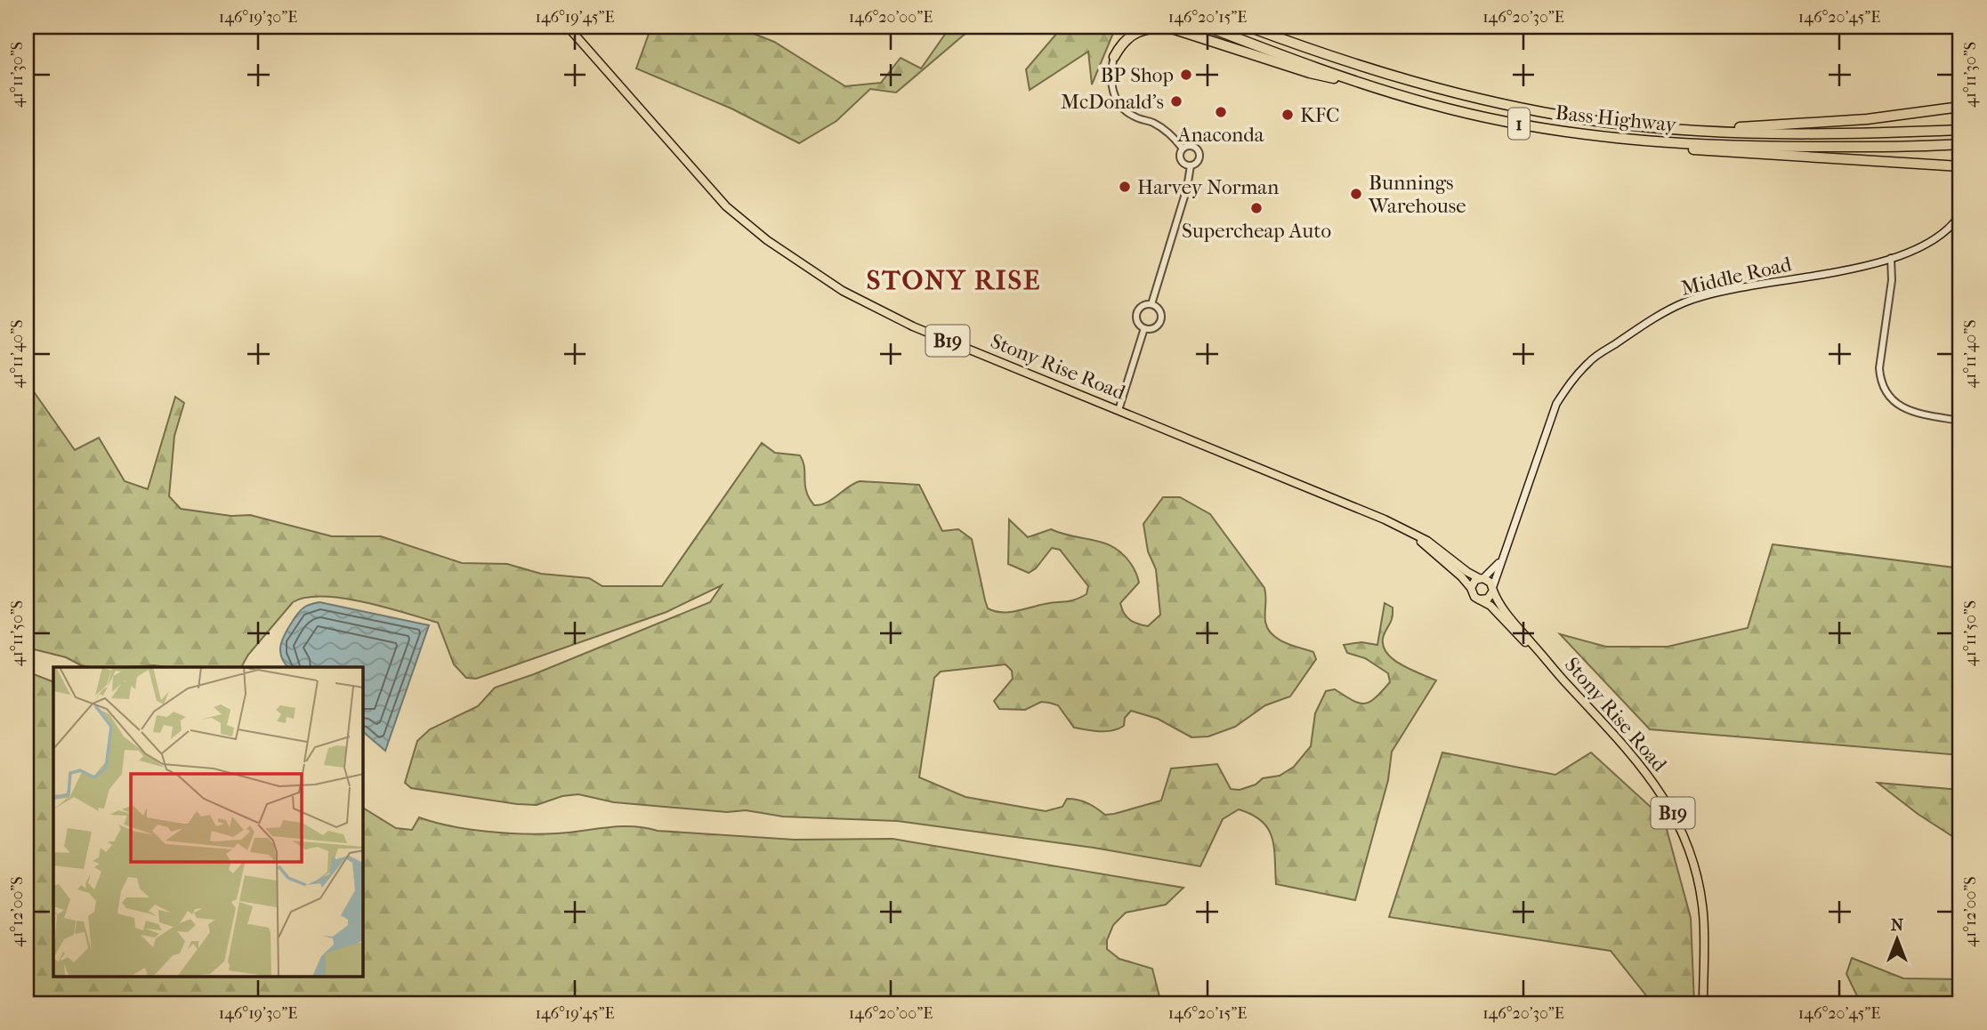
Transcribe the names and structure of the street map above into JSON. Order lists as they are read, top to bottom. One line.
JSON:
{"streets":{"highway":["Bass Highway","1"],"main road":["Middle Road","B19","Stony Rise Road"]},"crossings":[["Middle Road","B19"],["Middle Road","Stony Rise Road"],["B19","Stony Rise Road"]],"districts":["STONY RISE"],"places":["BP Shop","McDonald's","Anaconda","KFC","Harvey Norman","Bunnings Warehouse","Supercheap Auto"],"north":"top","coordinates":["146°19'30\"E","146°19'45\"E","146°20'00\"E","146°20'15\"E","146°20'30\"E","146°20'45\"E","41°11'30\"S","41°11'40\"S","41°11'50\"S","41°12'00\"S"]}
